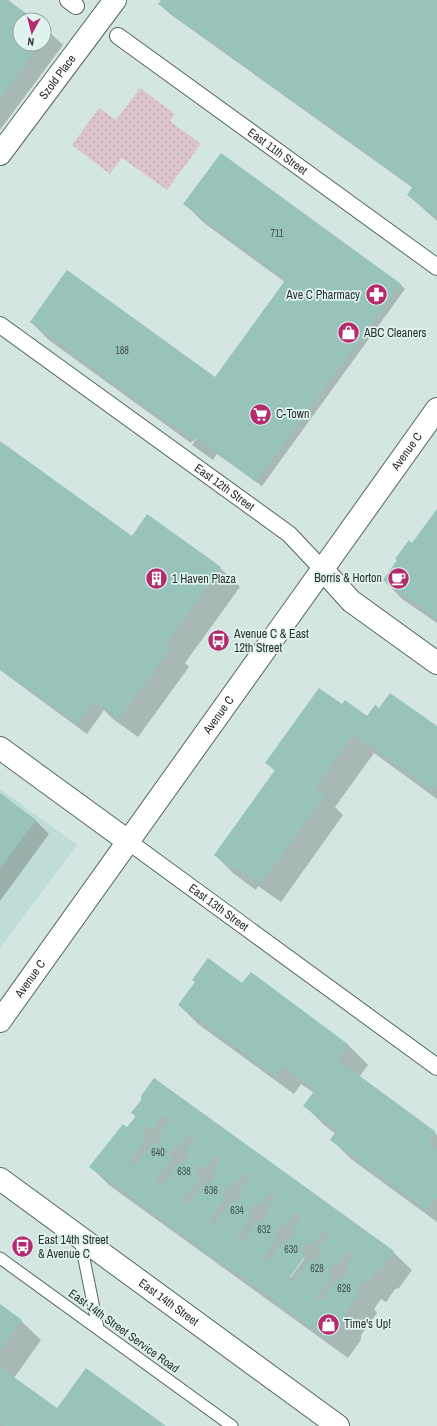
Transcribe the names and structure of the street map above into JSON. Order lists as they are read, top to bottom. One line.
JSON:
{"streets":{"main road":["Szold Place","Avenue C","East 12th Street","East 13th Street","East 14th Street"],"street":["East 11th Street"],"lane":["East 14th Street Service Road"]},"crossings":[["Avenue C","East 12th Street"],["Avenue C","East 13th Street"]],"places":{"pharmacy":["Ave C Pharmacy"],"shop":["ABC Cleaners","Time's Up!"],"supermarket":["C-Town"],"cafe":["Borris & Horton"],"building":["1 Haven Plaza"],"bus stop":["Avenue C & East 12th Street","East 14th Street & Avenue C"]},"house_numbers":["711","188","640","638","636","634","632","630","628","626"],"north":"bottom"}
